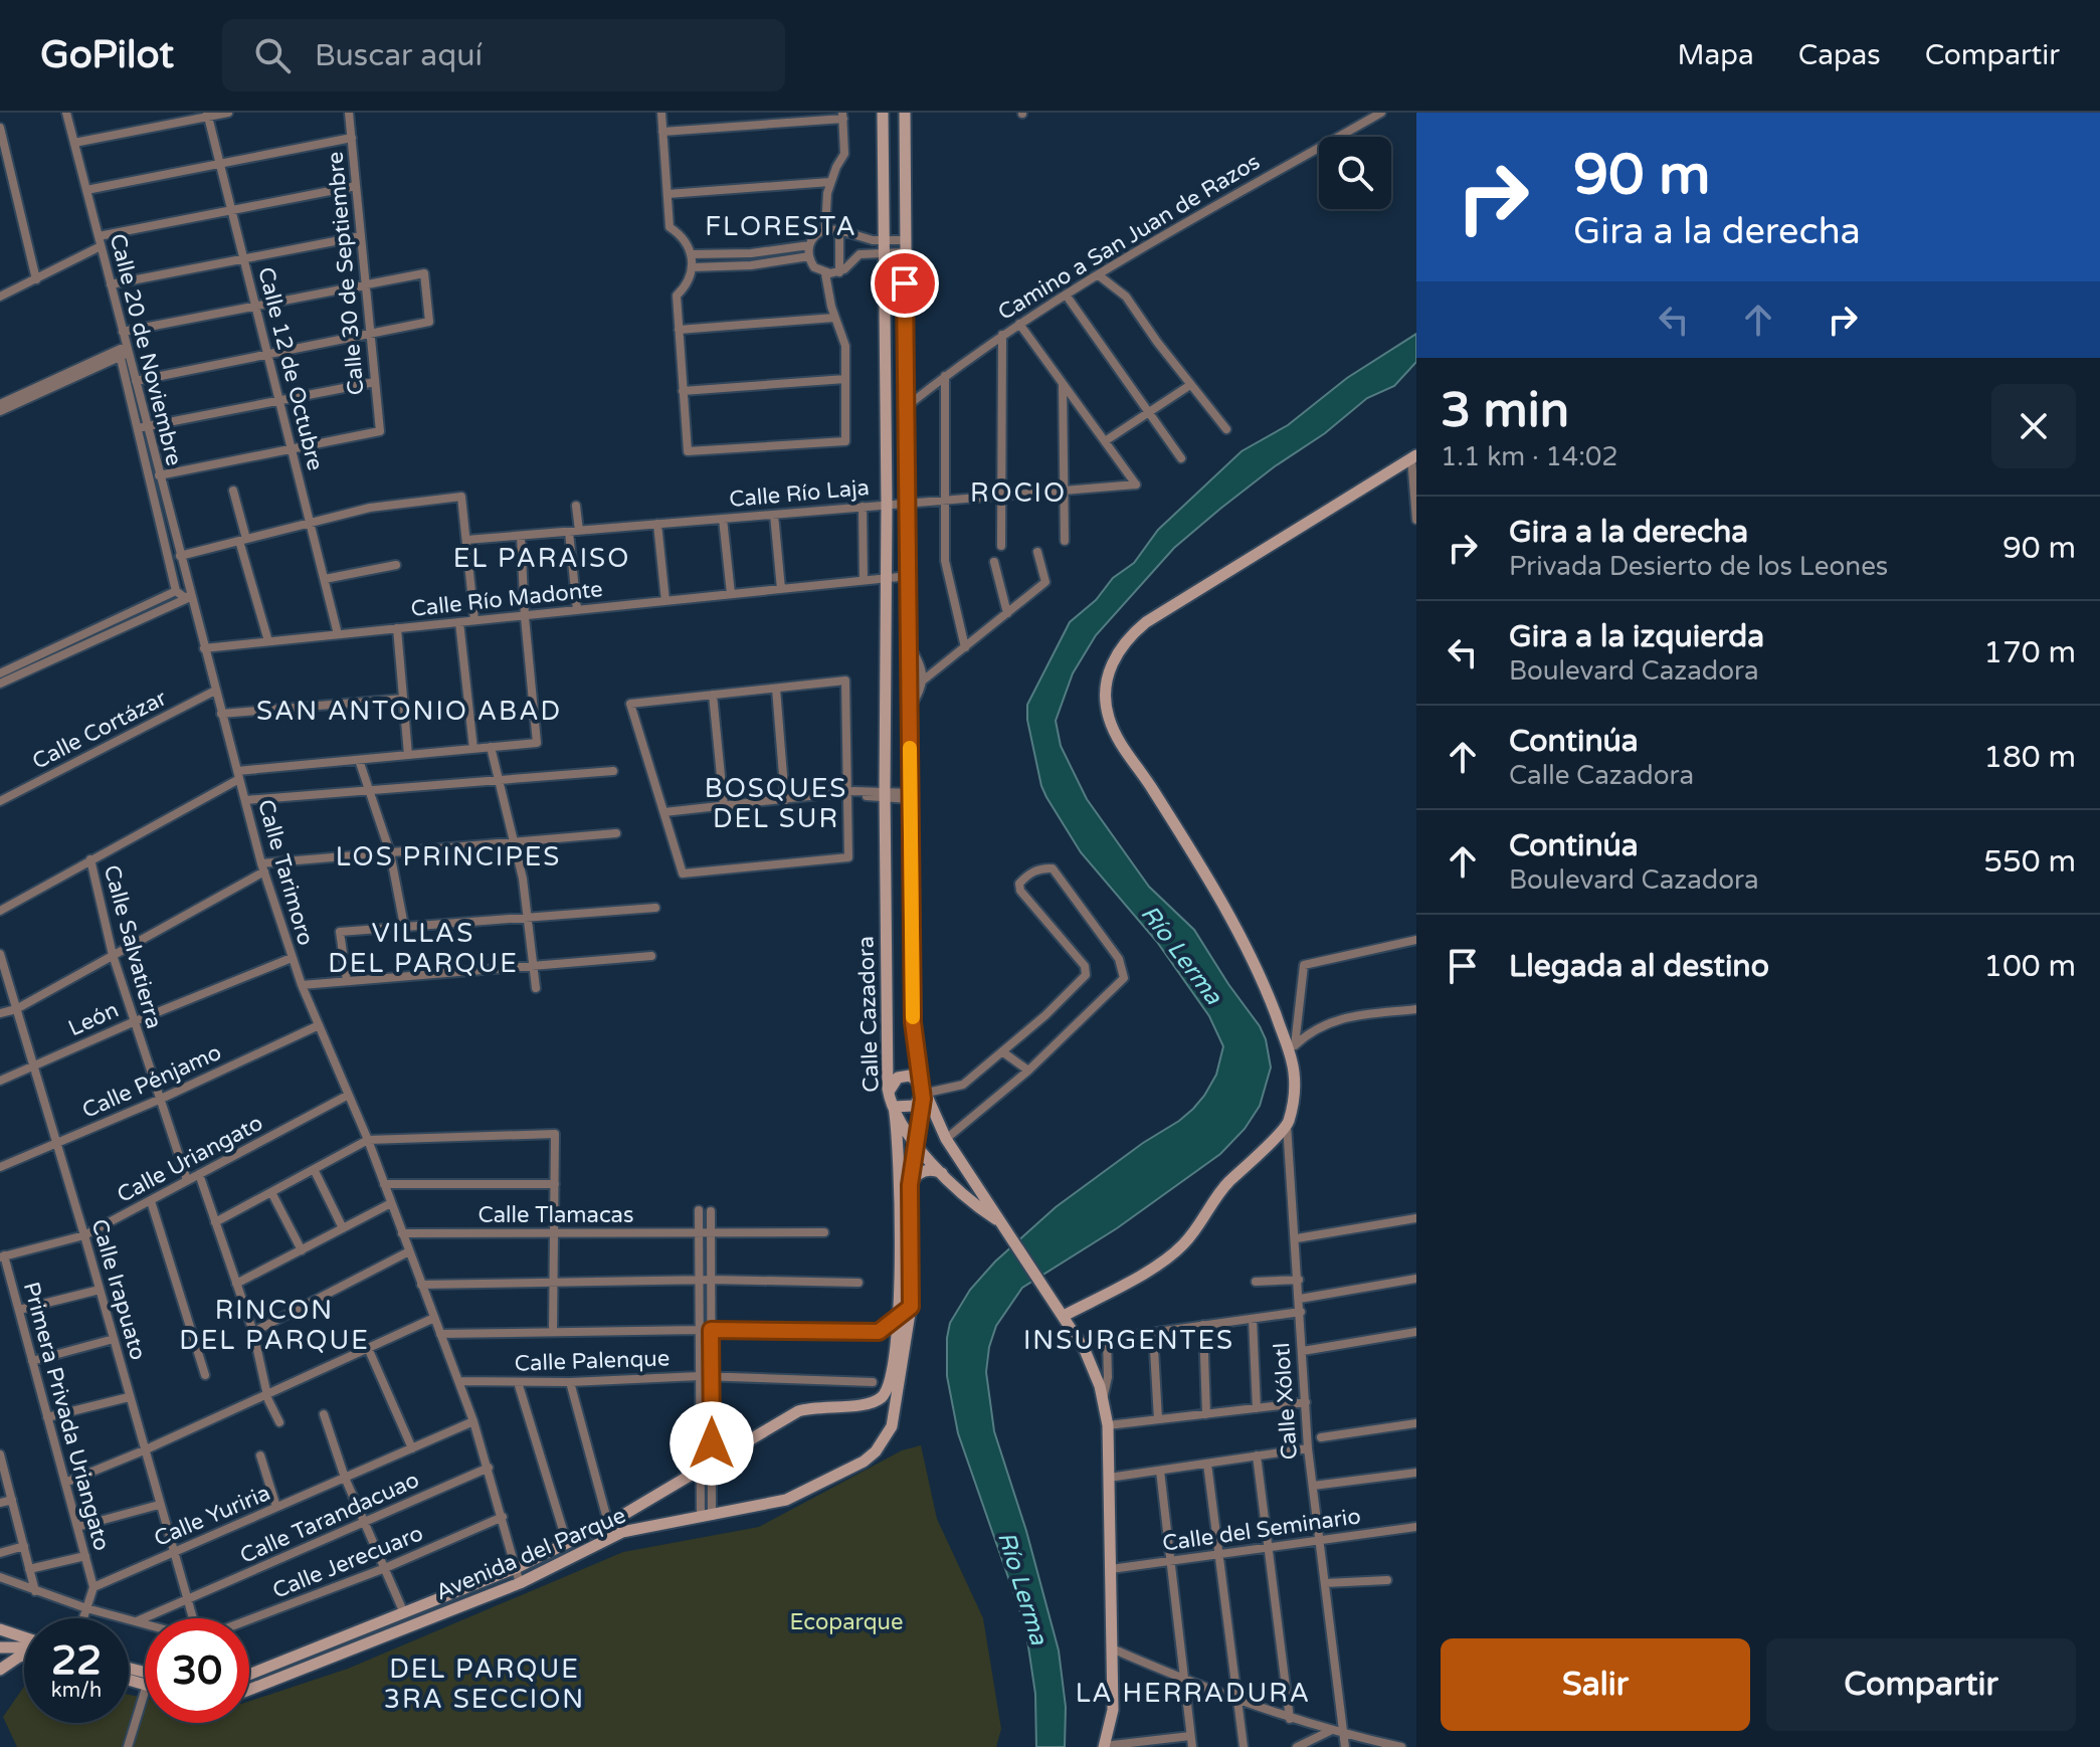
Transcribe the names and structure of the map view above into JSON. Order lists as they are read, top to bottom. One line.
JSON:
{"streets":{"street":["Camino a San Juan de Razos","Calle 30 de Septiembre","Calle 20 de Noviembre","Calle 12 de Octubre","Calle Río Laja","Calle Río Madonte","Calle Cortázar","Calle Tarimoro","Calle Salvatierra","Calle Cazadora","León","Calle Pénjamo","Calle Uriangato","Calle Tlamacas","Calle Irapuato","Calle Palenque","Calle Xólotl","Primera Privada Uriangato","Calle Yuriria","Calle Tarandacuao","Calle del Seminario","Avenida del Parque","Calle Jerecuaro"]},"crossings":[["Camino a San Juan de Razos","Calle Cazadora"],["Calle 30 de Septiembre","Calle 12 de Octubre"],["Calle 20 de Noviembre","Calle Tarimoro"],["Calle 12 de Octubre","Calle Río Madonte"],["Calle Río Laja","Calle Cazadora"],["Calle Río Madonte","Calle Tarimoro"],["Calle Río Madonte","Calle Cazadora"],["Calle Cortázar","Calle Tarimoro"],["Calle Tarimoro","León"],["Calle Tarimoro","Calle Pénjamo"],["Calle Tarimoro","Calle Uriangato"],["Calle Tarimoro","Calle Tlamacas"],["Calle Tarimoro","Calle Palenque"],["Calle Tarimoro","Calle Yuriria"],["Calle Tarimoro","Calle Tarandacuao"],["Calle Tarimoro","Avenida del Parque"],["Calle Tarimoro","Calle Jerecuaro"],["Calle Salvatierra","León"],["Calle Salvatierra","Calle Pénjamo"],["Calle Salvatierra","Calle Uriangato"],["León","Calle Irapuato"],["Calle Pénjamo","Calle Irapuato"],["Calle Uriangato","Calle Irapuato"],["Calle Uriangato","Primera Privada Uriangato"],["Calle Irapuato","Calle Yuriria"],["Calle Irapuato","Calle Tarandacuao"],["Calle Xólotl","Calle del Seminario"],["Primera Privada Uriangato","Calle Yuriria"]],"districts":["FLORESTA","ROCIO","EL PARAISO","SAN ANTONIO ABAD","BOSQUES DEL SUR","LOS PRINCIPES","VILLAS DEL PARQUE","RINCON DEL PARQUE","INSURGENTES","DEL PARQUE 3RA SECCION","LA HERRADURA"],"water":["Río Lerma"],"parks":["Ecoparque"],"page":{"header":"GoPilot","search":"Buscar aquí","nav":["Mapa","Capas","Compartir"],"turn":["90 m","Gira a la derecha"],"heading":["3 min","1.1 km · 14:02"],"list":[{"name":"Gira a la derecha","note":"Privada Desierto de los Leones","value":"90 m"},{"name":"Gira a la izquierda","note":"Boulevard Cazadora","value":"170 m"},{"name":"Continúa","note":"Calle Cazadora","value":"180 m"},{"name":"Continúa","note":"Boulevard Cazadora","value":"550 m"},{"name":"Llegada al destino","value":"100 m"}],"speed":"22 km/h","limit":"30","buttons":["Salir","Compartir"]}}
